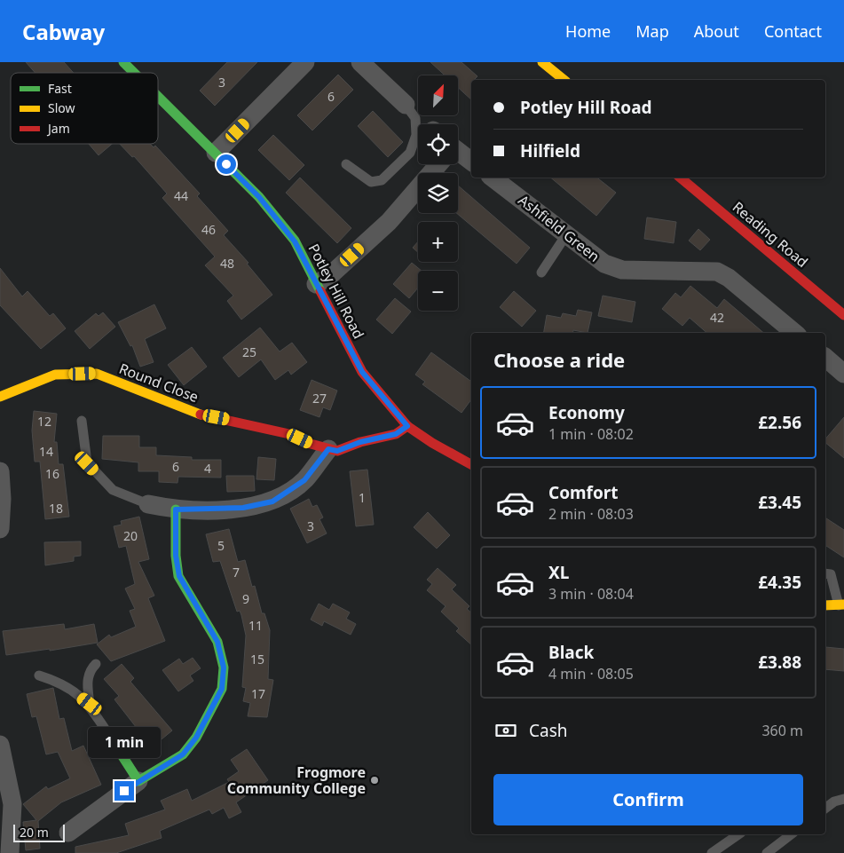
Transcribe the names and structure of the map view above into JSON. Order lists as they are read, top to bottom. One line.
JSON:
{"streets":{"street":["Ashfield Green","Reading Road","Potley Hill Road","Round Close"]},"crossings":[["Potley Hill Road","Round Close"]],"places":["Frogmore Community College"],"house_numbers":["3","6","44","46","48","42","25","27","12","14","6","4","16","1","18","3","20","5","7","9","11","15","17"],"legend":["Fast","Slow","Jam"],"scale_bar":"20 m","north":"top right","page":{"header":"Cabway","nav":["Home","Map","About","Contact"],"map_buttons":["+","−"],"banner":["Potley Hill Road","Hilfield"],"heading":"Choose a ride","list":[{"name":"Economy","note":"1 min · 08:02","value":"£2.56"},{"name":"Comfort","note":"2 min · 08:03","value":"£3.45"},{"name":"XL","note":"3 min · 08:04","value":"£4.35"},{"name":"Black","note":"4 min · 08:05","value":"£3.88"}],"pay":["Cash","360 m"],"bubble":"1 min","buttons":"Confirm","scale":"20 m"}}
